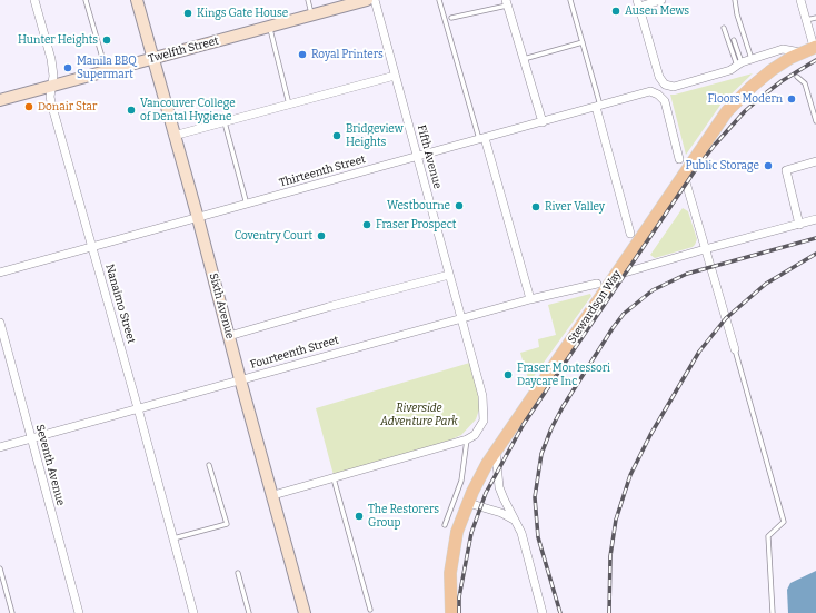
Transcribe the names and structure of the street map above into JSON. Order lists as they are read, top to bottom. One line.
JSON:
{"streets":{"main road":["Stewardson Way"],"street":["Twelfth Street","Fifth Avenue","Thirteenth Street","Nanaimo Street","Sixth Avenue","Fourteenth Street","Seventh Avenue"]},"crossings":[["Twelfth Street","Nanaimo Street"],["Twelfth Street","Sixth Avenue"],["Fifth Avenue","Thirteenth Street"],["Fifth Avenue","Fourteenth Street"],["Thirteenth Street","Nanaimo Street"],["Thirteenth Street","Sixth Avenue"],["Nanaimo Street","Fourteenth Street"],["Sixth Avenue","Fourteenth Street"],["Fourteenth Street","Seventh Avenue"]],"parks":["Riverside Adventure Park"],"places":["Ausen Mews","Kings Gate House","Hunter Heights","Royal Printers","Manila BBQ Supermart","Floors Modern","Donair Star","Vancouver College of Dental Hygiene","Bridgeview Heights","Public Storage","Westbourne","River Valley","Fraser Prospect","Coventry Court","Fraser Montessori Daycare Inc","The Restorers Group"]}
